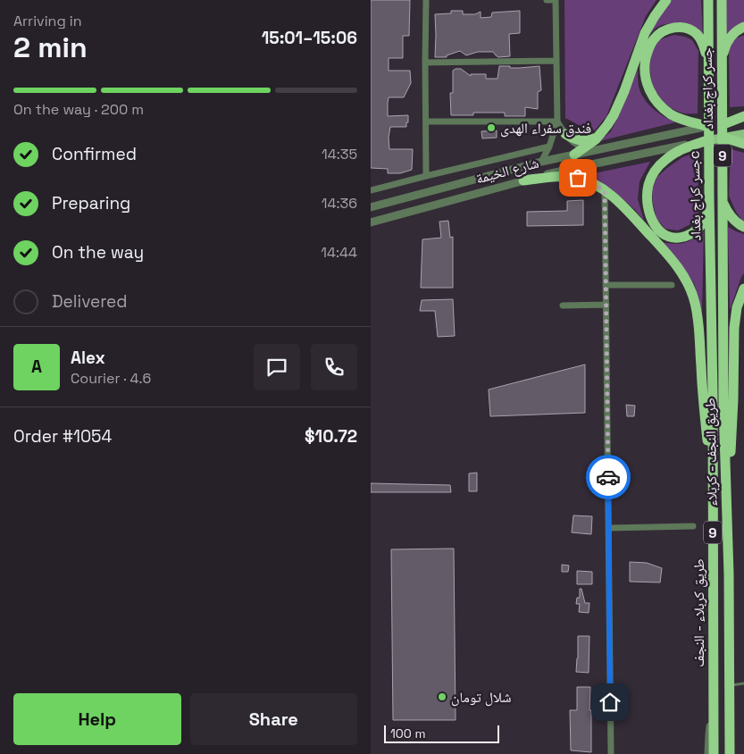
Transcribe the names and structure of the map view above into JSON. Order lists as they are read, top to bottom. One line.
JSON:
{"streets":{"highway":["جسر كراج بغداد","9","جسر كراج بغدادc","طريق النجف - کربلاء","طريق کربلاء - النجف"],"street":["شارع الخيمة"]},"crossings":[["جسر كراج بغداد","طريق النجف - کربلاء"],["جسر كراج بغدادc","طريق کربلاء - النجف"]],"places":["فندق سفراء الهدى","شلال تومان"],"scale_bar":"100 m","page":{"heading":["2 min","Arriving in","15:01–15:06"],"panel":["Alex","Courier · 4.6","Order #1054","$10.72"],"bar":"On the way · 200 m","list":[["Confirmed","14:35"],["Preparing","14:36"],["On the way","14:44"],"Delivered"],"round":"A","buttons":["Help","Share"],"scale":"100 m"}}
